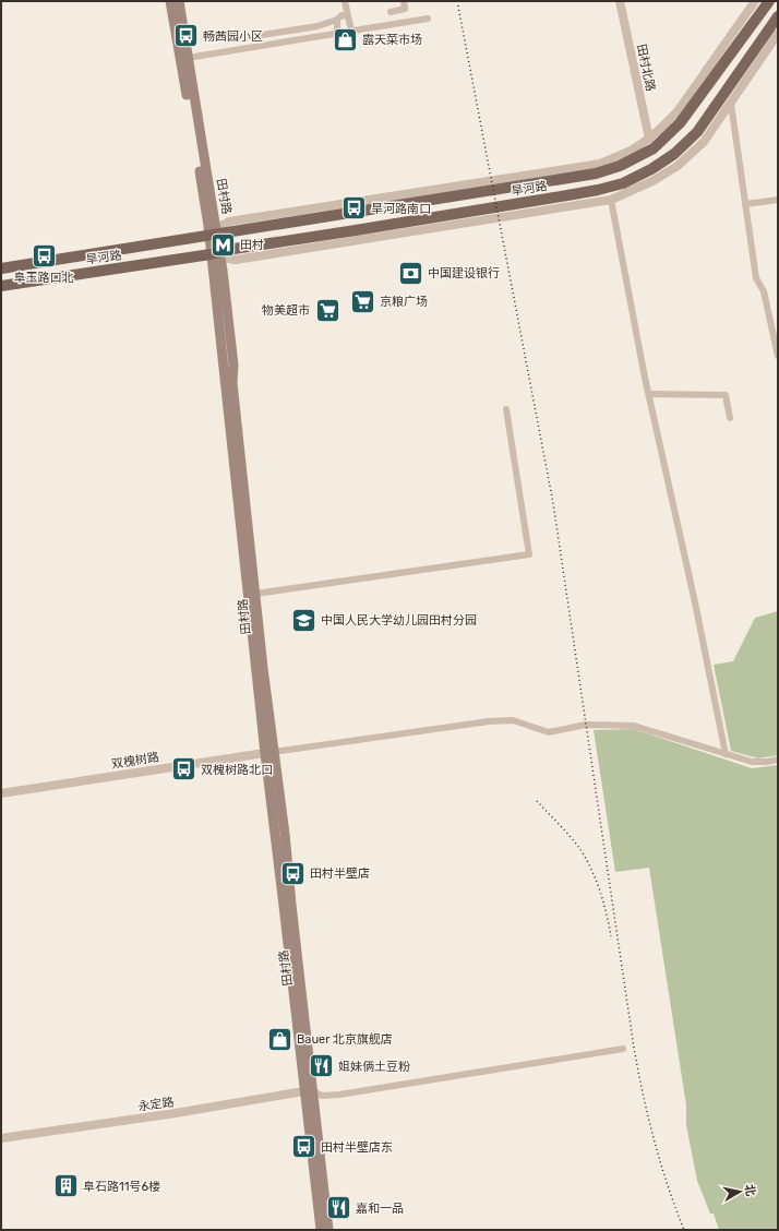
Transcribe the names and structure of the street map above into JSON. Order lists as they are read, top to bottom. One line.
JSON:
{"streets":{"main road":["旱河路","田村路"],"street":["田村北路","双槐树路","永定路"]},"crossings":[["田村北路","旱河路"],["旱河路","田村路"],["田村路","双槐树路"],["田村路","永定路"]],"places":{"bus stop":["畅茜园小区","旱河路南口","阜玉路口北","双槐树路北口","田村半壁店","田村半壁店东"],"shop":["露天菜市场","Bauer 北京旗舰店"],"metro station":["田村"],"bank":["中国建设银行"],"supermarket":["京粮广场","物美超市"],"school or university":["中国人民大学幼儿园田村分园"],"restaurant":["姐妹俩土豆粉","嘉和一品"],"building":["阜石路11号6楼"]},"north":"right"}
